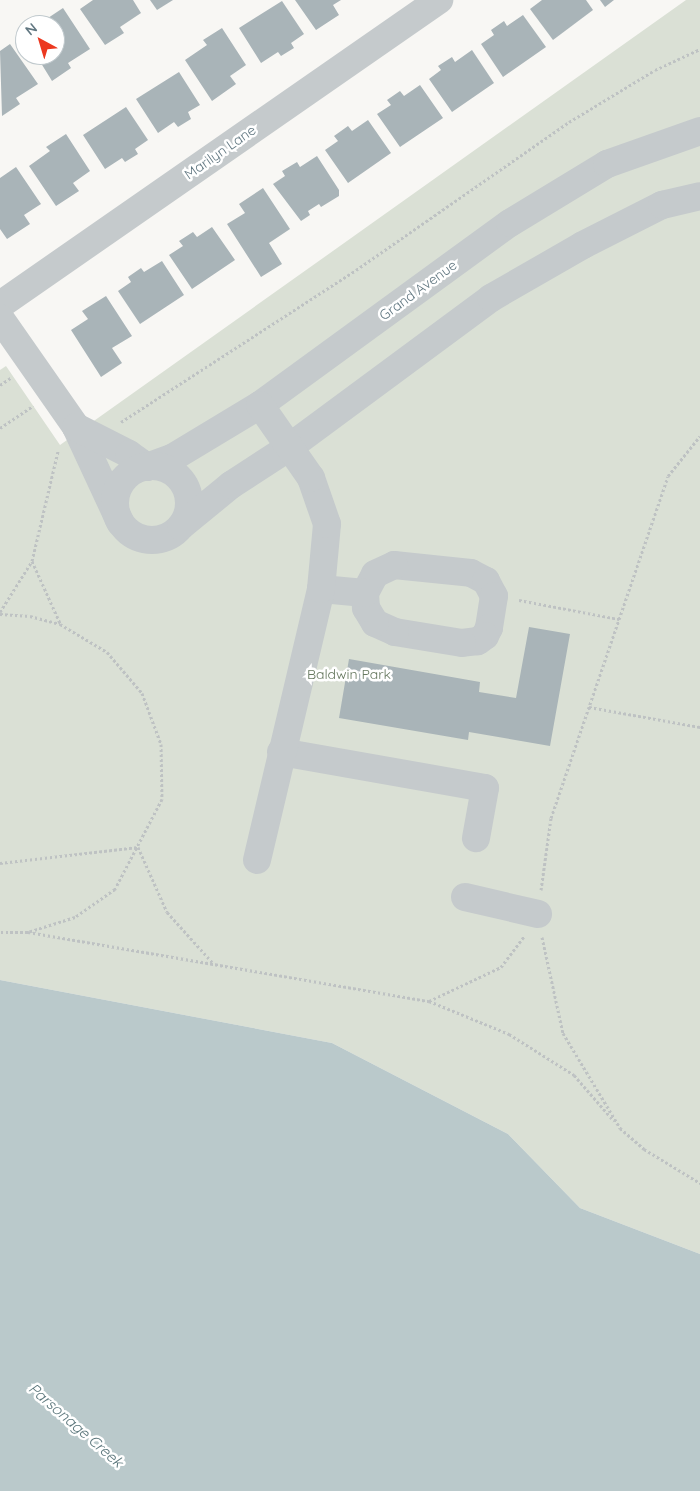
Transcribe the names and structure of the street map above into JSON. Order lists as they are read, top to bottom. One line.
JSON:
{"streets":{"street":["Marilyn Lane","Grand Avenue"]},"water":["Parsonage Creek"],"parks":["Baldwin Park"],"north":"top left"}
